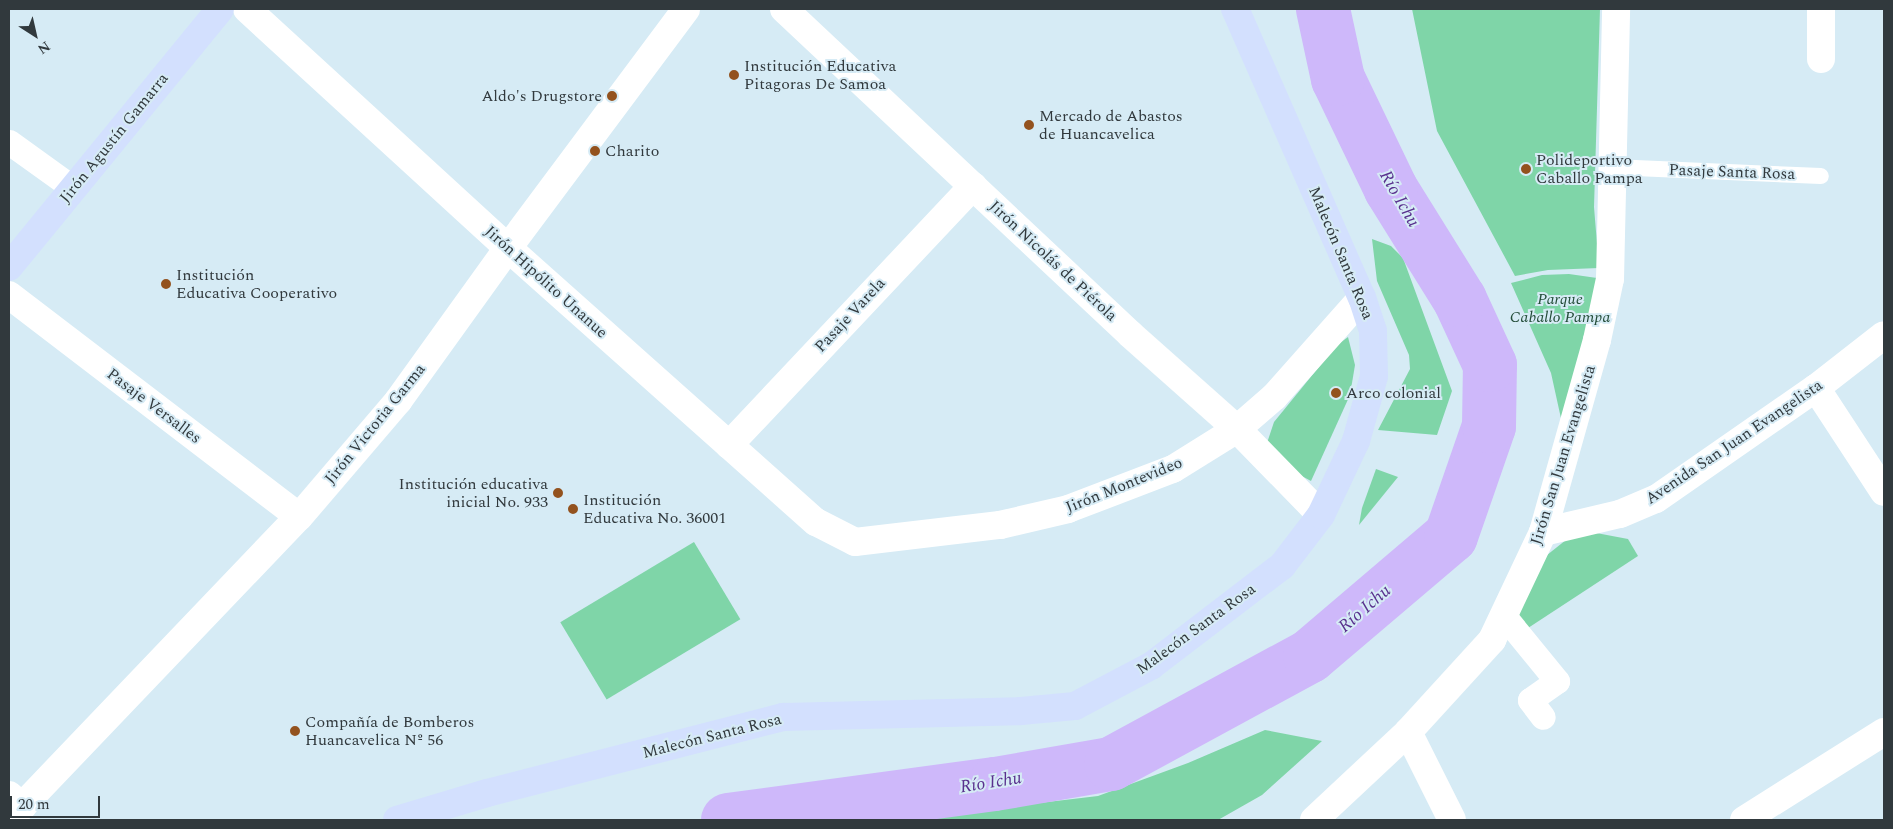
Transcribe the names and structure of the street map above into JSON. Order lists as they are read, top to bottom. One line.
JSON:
{"streets":{"main road":["Jirón Agustín Gamarra","Malecón Santa Rosa"],"street":["Jirón Nicolás de Piérola","Jirón Hipólito Unanue","Pasaje Varela","Pasaje Versalles","Jirón Victoria Garma","Avenida San Juan Evangelista","Jirón San Juan Evangelista","Jirón Montevideo"],"lane":["Pasaje Santa Rosa"]},"crossings":[["Pasaje Santa Rosa","Jirón San Juan Evangelista"],["Malecón Santa Rosa","Jirón Nicolás de Piérola"],["Malecón Santa Rosa","Jirón Montevideo"],["Jirón Nicolás de Piérola","Pasaje Varela"],["Jirón Nicolás de Piérola","Jirón Montevideo"],["Jirón Hipólito Unanue","Pasaje Varela"],["Jirón Hipólito Unanue","Jirón Victoria Garma"],["Jirón Hipólito Unanue","Jirón Montevideo"],["Pasaje Versalles","Jirón Victoria Garma"],["Avenida San Juan Evangelista","Jirón San Juan Evangelista"]],"water":["Río Ichu"],"parks":["Parque Caballo Pampa"],"places":["Institución Educativa Pitagoras De Samoa","Aldo's Drugstore","Mercado de Abastos de Huancavelica","Charito","Polideportivo Caballo Pampa","Institución Educativa Cooperativo","Arco colonial","Institución educativa inicial No. 933","Institución Educativa No. 36001","Compañía de Bomberos Huancavelica Nº 56"],"scale_bar":"20 m","north":"bottom right"}
